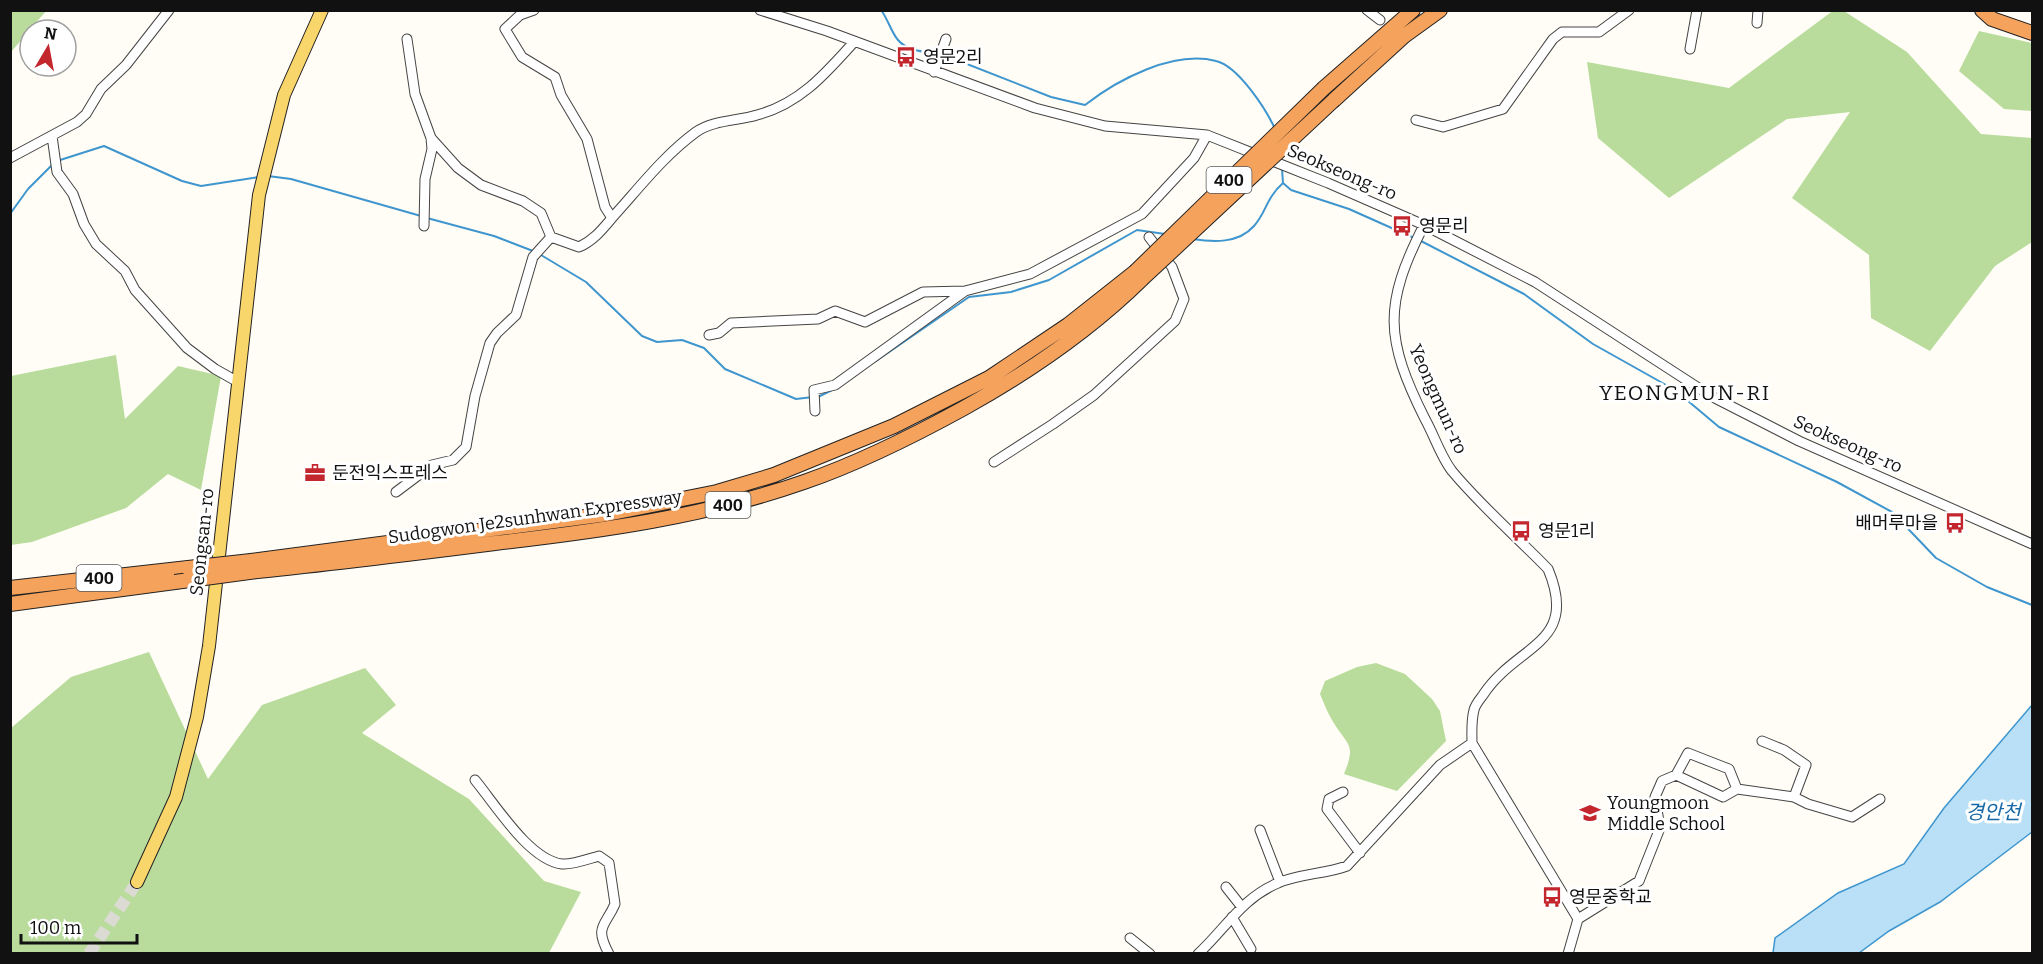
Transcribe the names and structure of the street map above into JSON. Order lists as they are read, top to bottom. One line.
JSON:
{"streets":{"highway":["400","Sudogwon Je2sunhwan Expressway"],"main road":["Seongsan-ro"],"street":["Seokseong-ro","Yeongmun-ro"]},"crossings":[["Seokseong-ro","Yeongmun-ro"]],"districts":["YEONGMUN-RI"],"water":["경안천"],"places":{"bus stop":["영문2리","영문리","배머루마을","영문1리","영문중학교"],"office":["둔전익스프레스"],"school or university":["Youngmoon Middle School"]},"scale_bar":"100 m","north":"top"}
